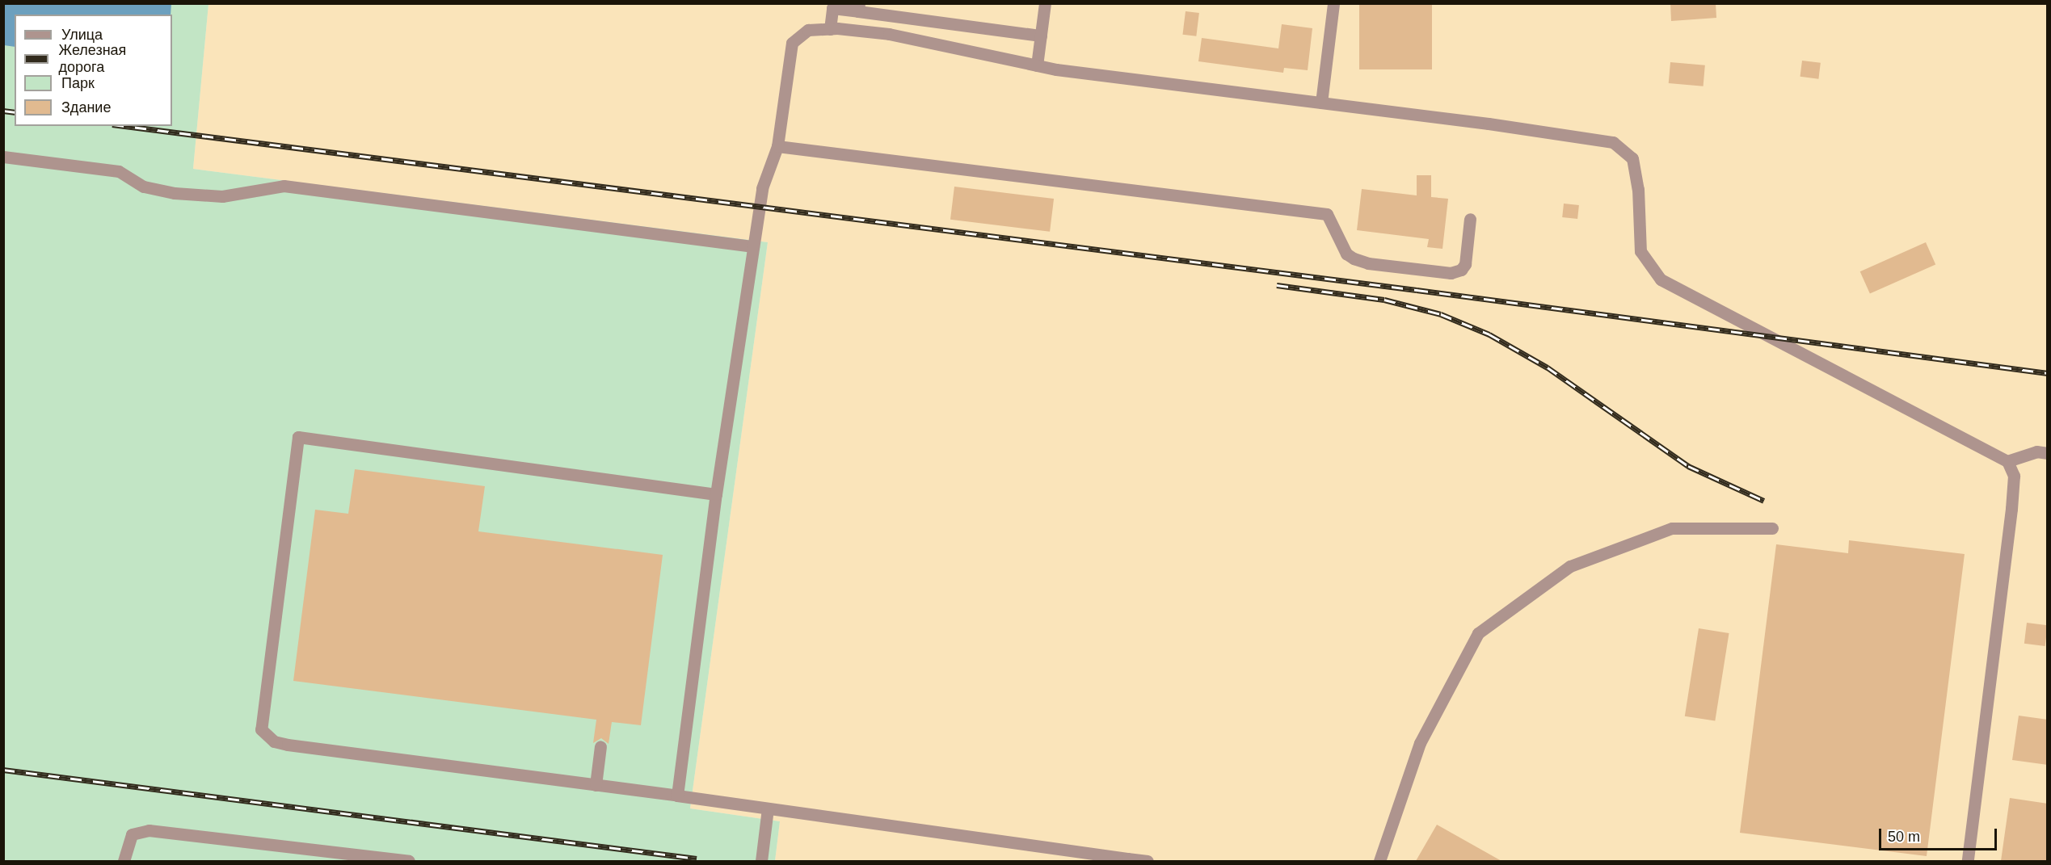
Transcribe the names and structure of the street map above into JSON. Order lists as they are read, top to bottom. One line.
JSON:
{"legend":["Улица","Железная дорога","Парк","Здание"],"scale_bar":"50 m"}
